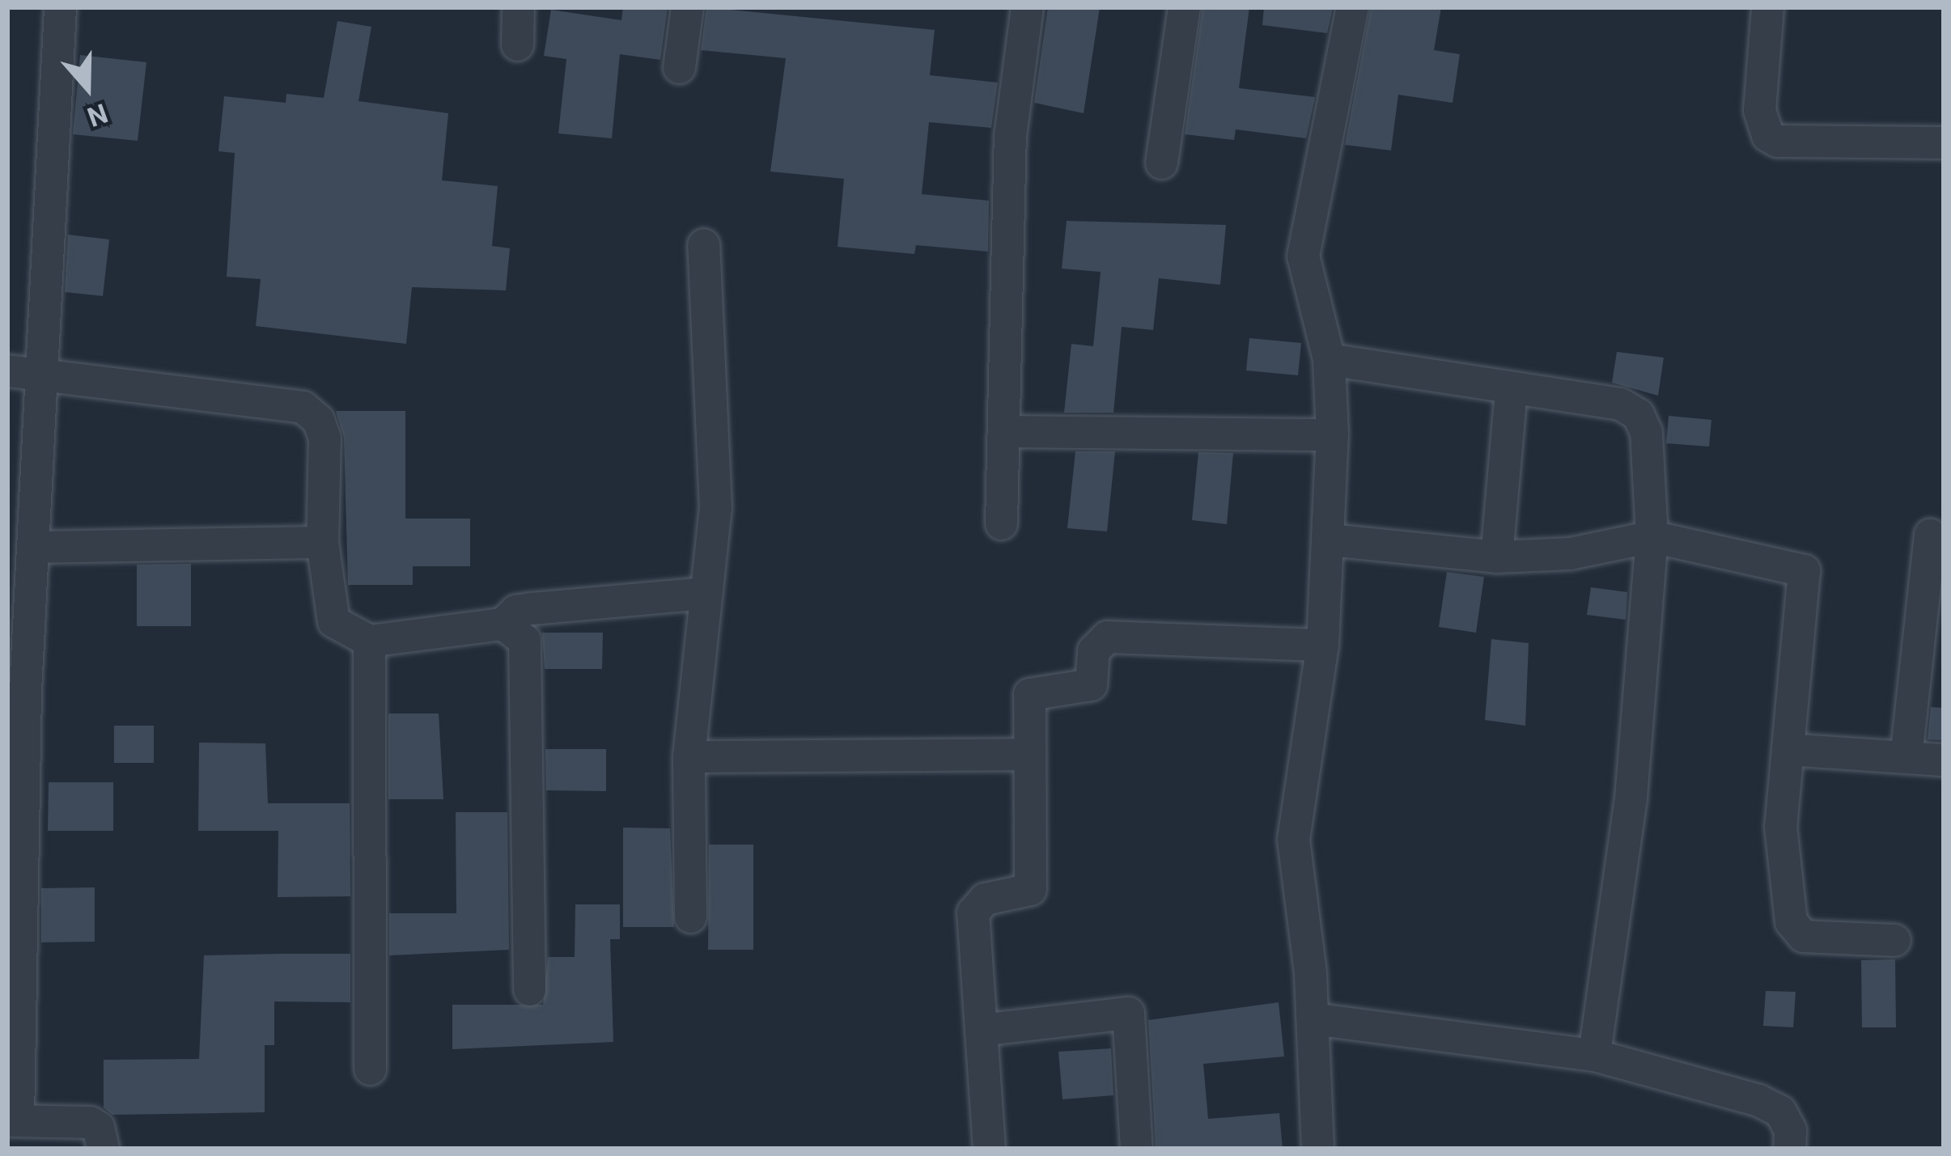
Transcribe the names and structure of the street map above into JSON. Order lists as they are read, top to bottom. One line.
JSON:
{"north":"bottom"}
